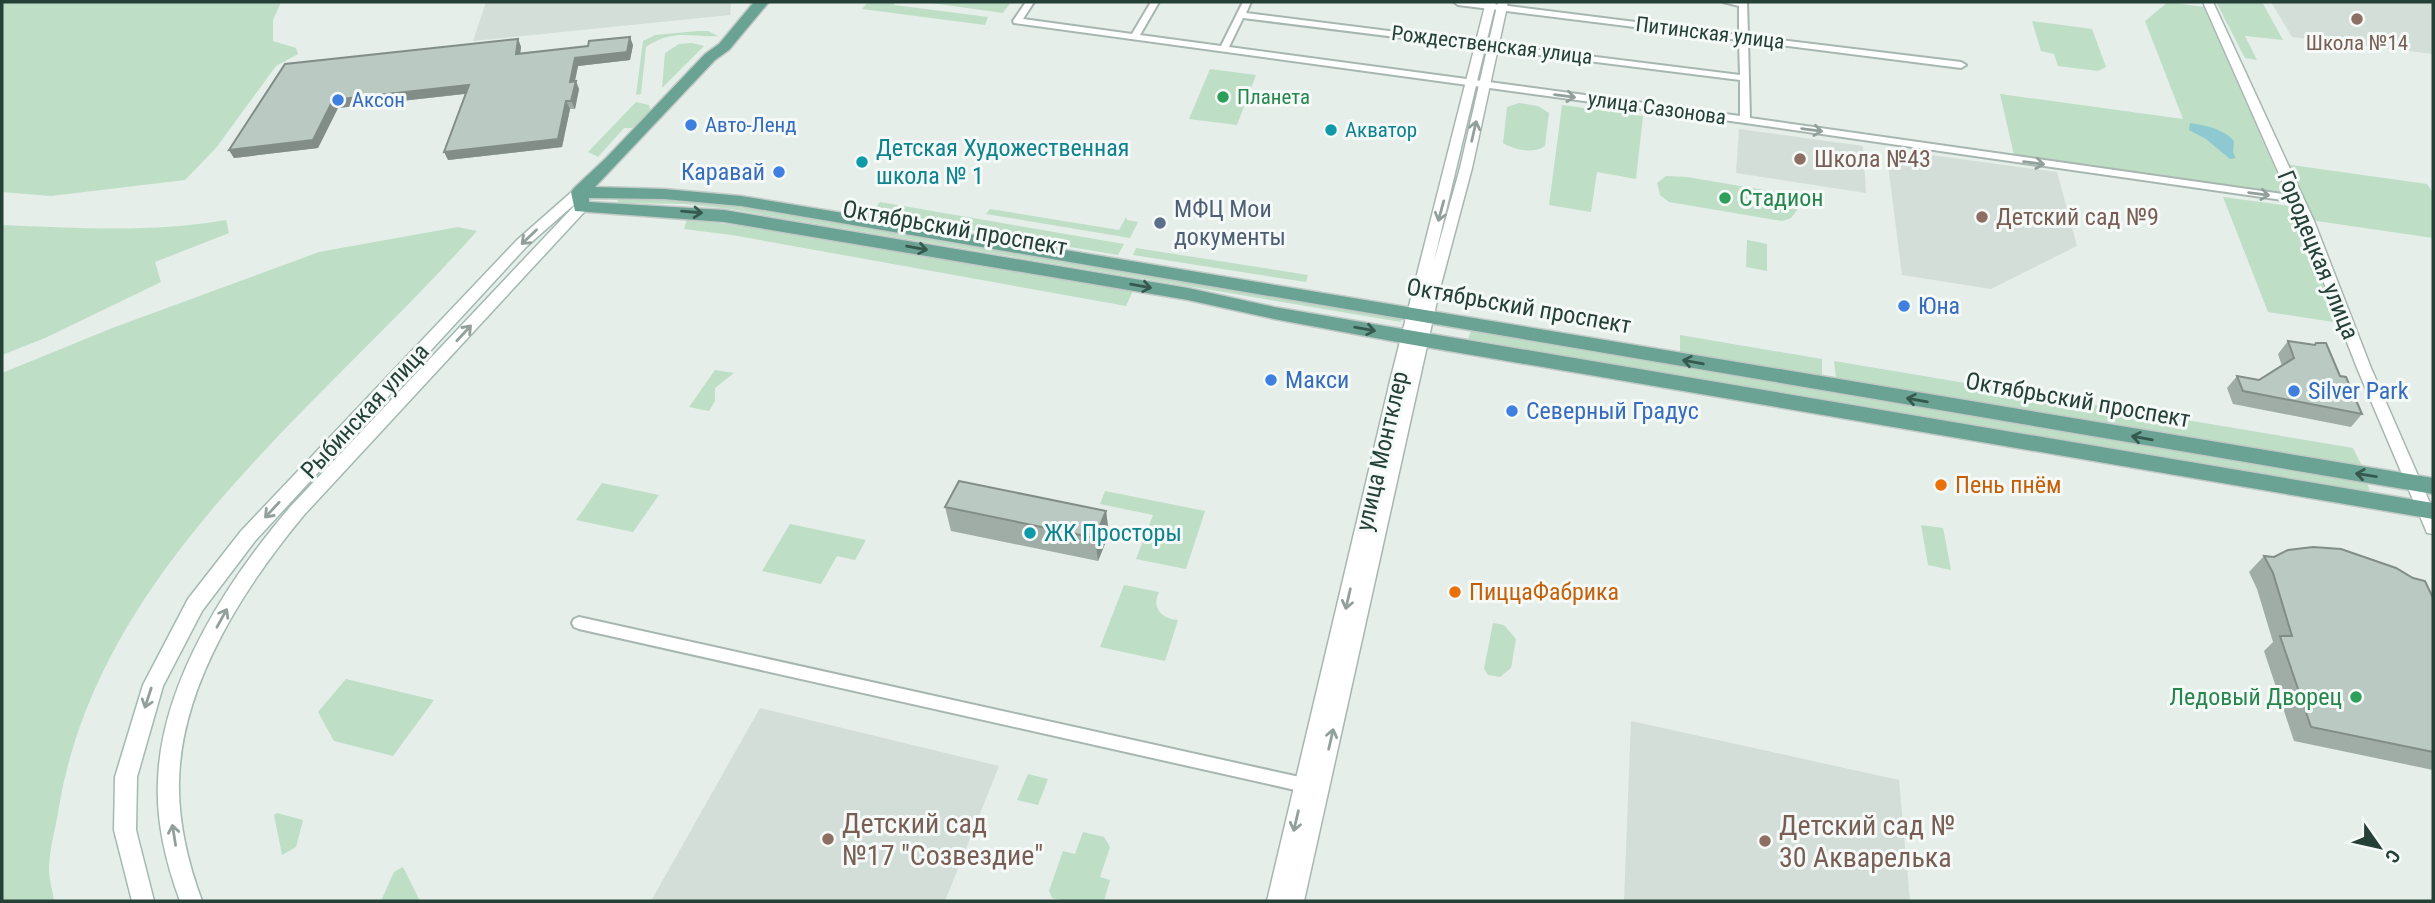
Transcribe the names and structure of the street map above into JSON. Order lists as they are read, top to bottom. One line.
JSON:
{"streets":{"main road":["Октябрьский проспект","Рыбинская улица"],"street":["Питинская улица","Рождественская улица","улица Сазонова","Городецкая улица","улица Монтклер"]},"crossings":[["Питинская улица","улица Монтклер"],["Рождественская улица","улица Монтклер"],["улица Сазонова","Городецкая улица"],["улица Сазонова","улица Монтклер"],["Октябрьский проспект","Городецкая улица"],["Октябрьский проспект","Рыбинская улица"],["Октябрьский проспект","улица Монтклер"]],"one_way":["улица Сазонова"],"places":["Школа №14","Планета","Аксон","Авто-Ленд","Акватор","Школа №43","Детская Художественная школа № 1","Каравай","Стадион","Детский сад №9","МФЦ Мои документы","Юна","Макси","Silver Park","Северный Градус","Пень пнём","ЖК Просторы","ПиццаФабрика","Ледовый Дворец","Детский сад №17 \"Созвездие\"","Детский сад № 30 Акварелька"],"north":"bottom right"}
